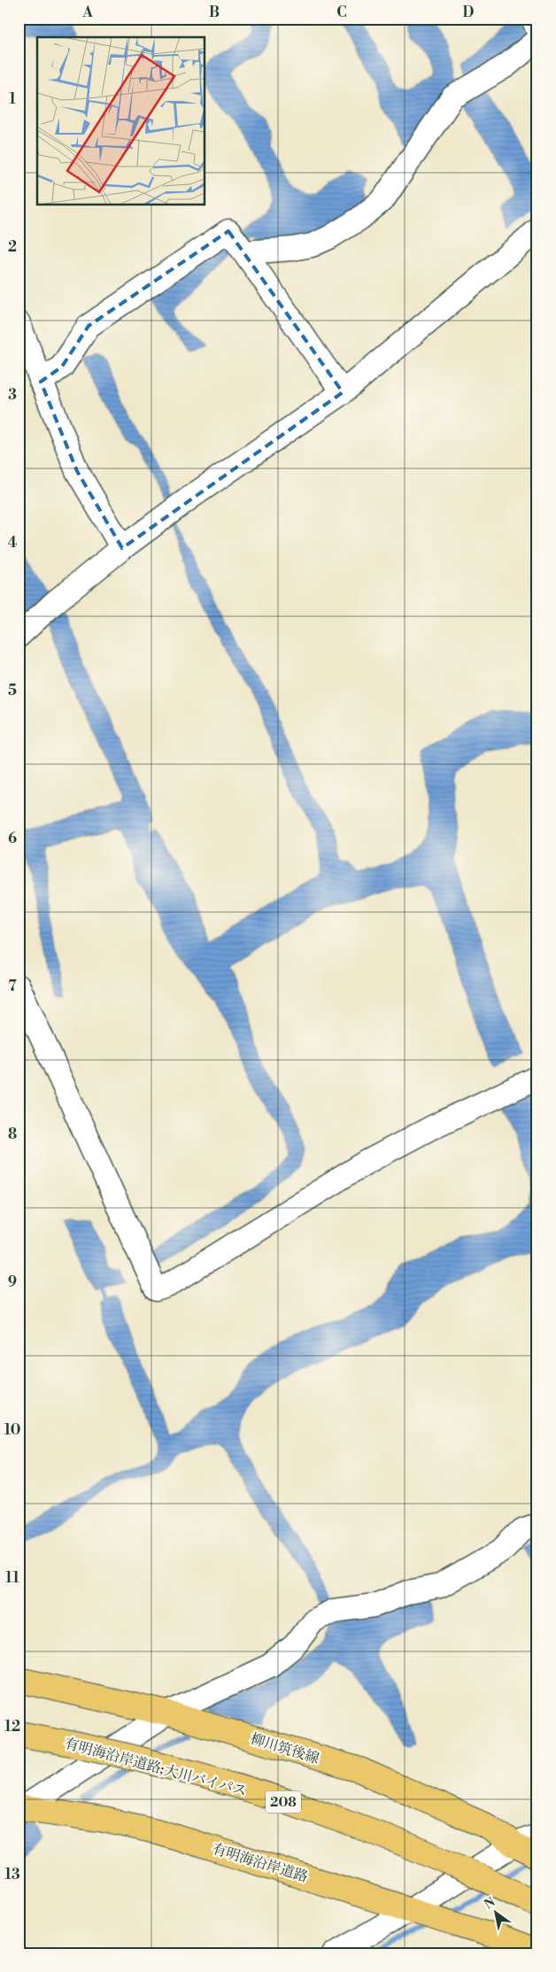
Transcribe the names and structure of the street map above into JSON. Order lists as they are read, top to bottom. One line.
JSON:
{"streets":{"main road":["柳川筑後線","有明海沿岸道路;大川バイパス","208","有明海沿岸道路"]},"north":"top left","grid":{"columns":["A","B","C","D"],"rows":["1","2","3","4","5","6","7","8","9","10","11","12","13"]}}
